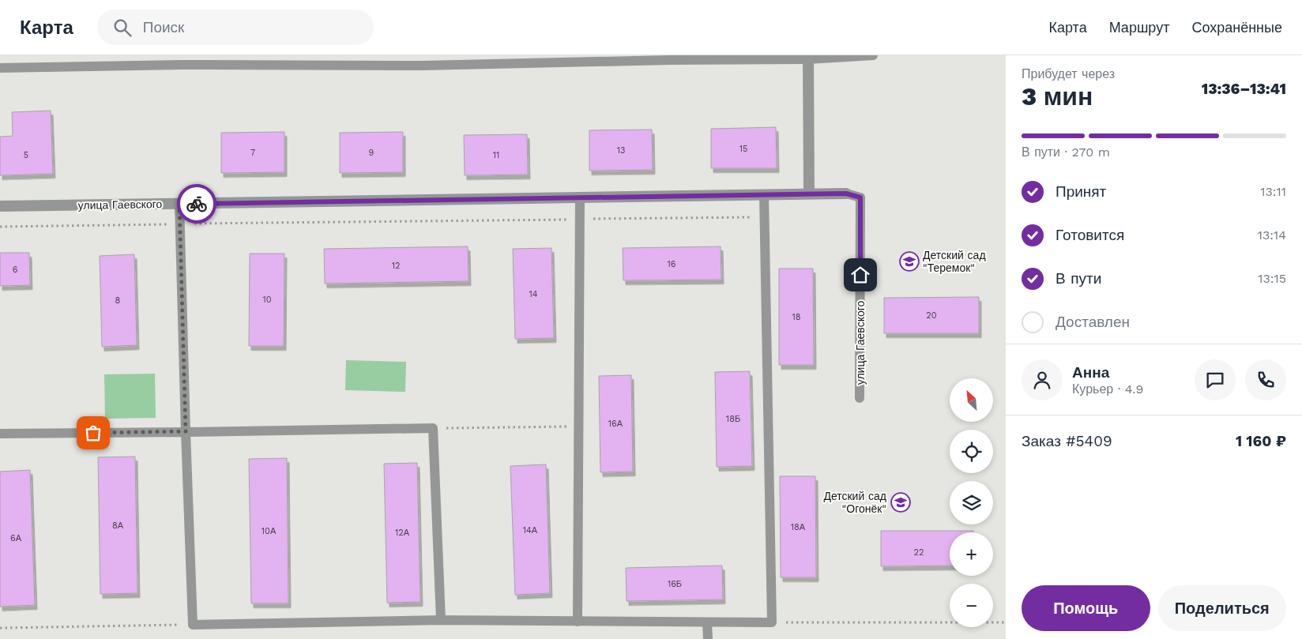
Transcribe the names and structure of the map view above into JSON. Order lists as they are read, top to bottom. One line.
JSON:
{"streets":{"street":["улица Гаевского"]},"places":{"school or university":["Детский сад \"Теремок\"","Детский сад \"Огонёк\""]},"house_numbers":["15","13","7","9","5","11","16","12","6","14","10","8","20","18","18Б","16А","8А","18А","14А","10А","12А","6А","22","16Б"],"north":"top left","page":{"header":"Карта","search":"Поиск","nav":["Карта","Маршрут","Сохранённые"],"heading":["3 мин","Прибудет через","13:36–13:41"],"panel":["Анна","Курьер · 4.9","Заказ #5409","1 160 ₽"],"bar":"В пути · 270 m","list":[["Принят","13:11"],["Готовится","13:14"],["В пути","13:15"],"Доставлен"],"map_buttons":["+","−"],"buttons":["Помощь","Поделиться"]}}
